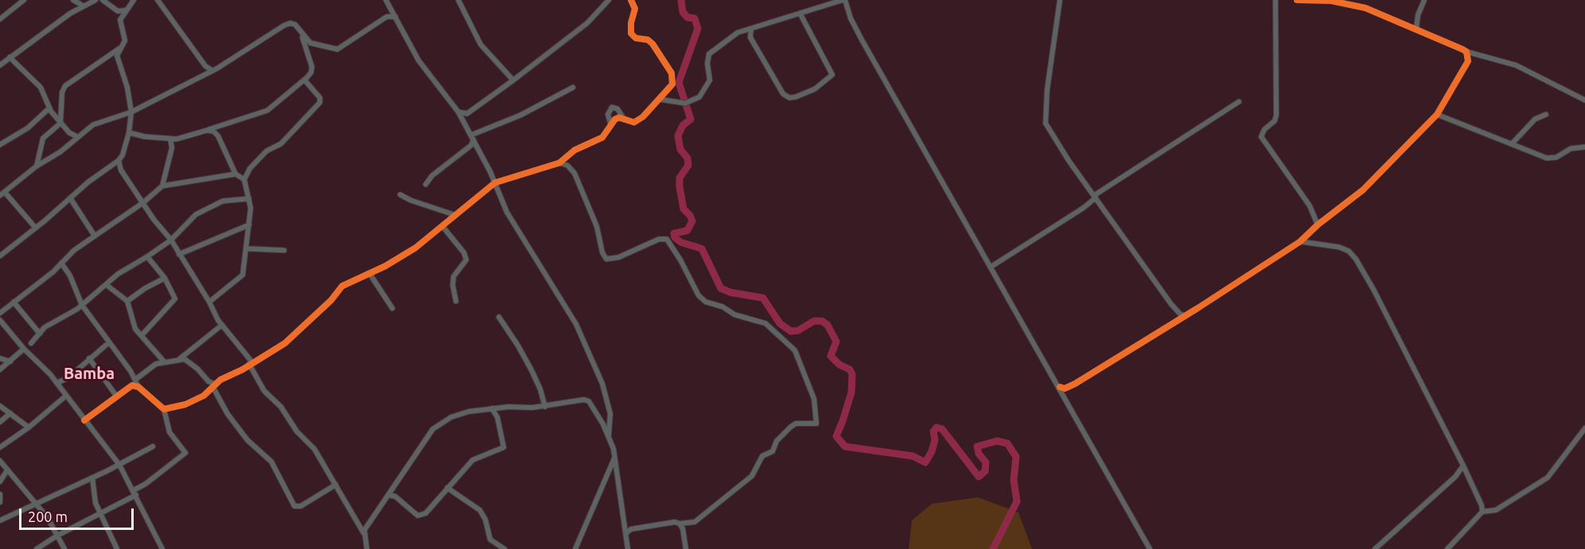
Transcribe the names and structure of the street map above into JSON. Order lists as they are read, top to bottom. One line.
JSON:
{"districts":["Bamba"],"scale_bar":"200 m"}
